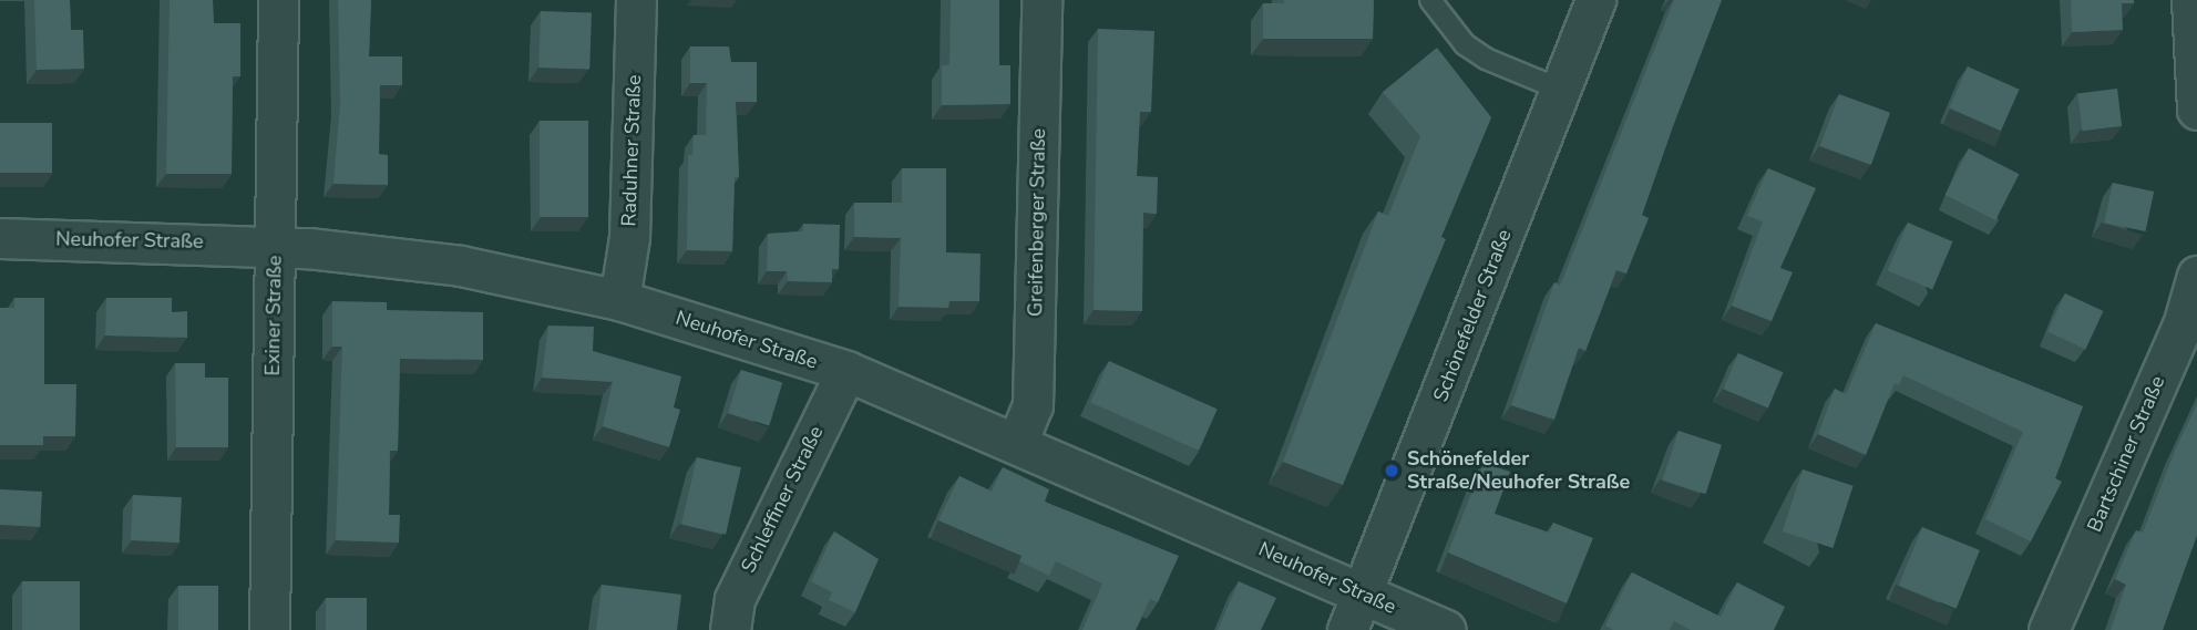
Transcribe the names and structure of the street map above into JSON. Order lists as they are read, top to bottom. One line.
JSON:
{"streets":{"street":["Raduhner Straße","Greifenberger Straße","Neuhofer Straße","Exiner Straße","Schönefelder Straße","Bartschiner Straße","Schleffiner Straße"]},"crossings":[["Raduhner Straße","Neuhofer Straße"],["Greifenberger Straße","Neuhofer Straße"],["Neuhofer Straße","Exiner Straße"],["Neuhofer Straße","Schönefelder Straße"],["Neuhofer Straße","Schleffiner Straße"]],"places":["Schönefelder Straße/Neuhofer Straße"]}
